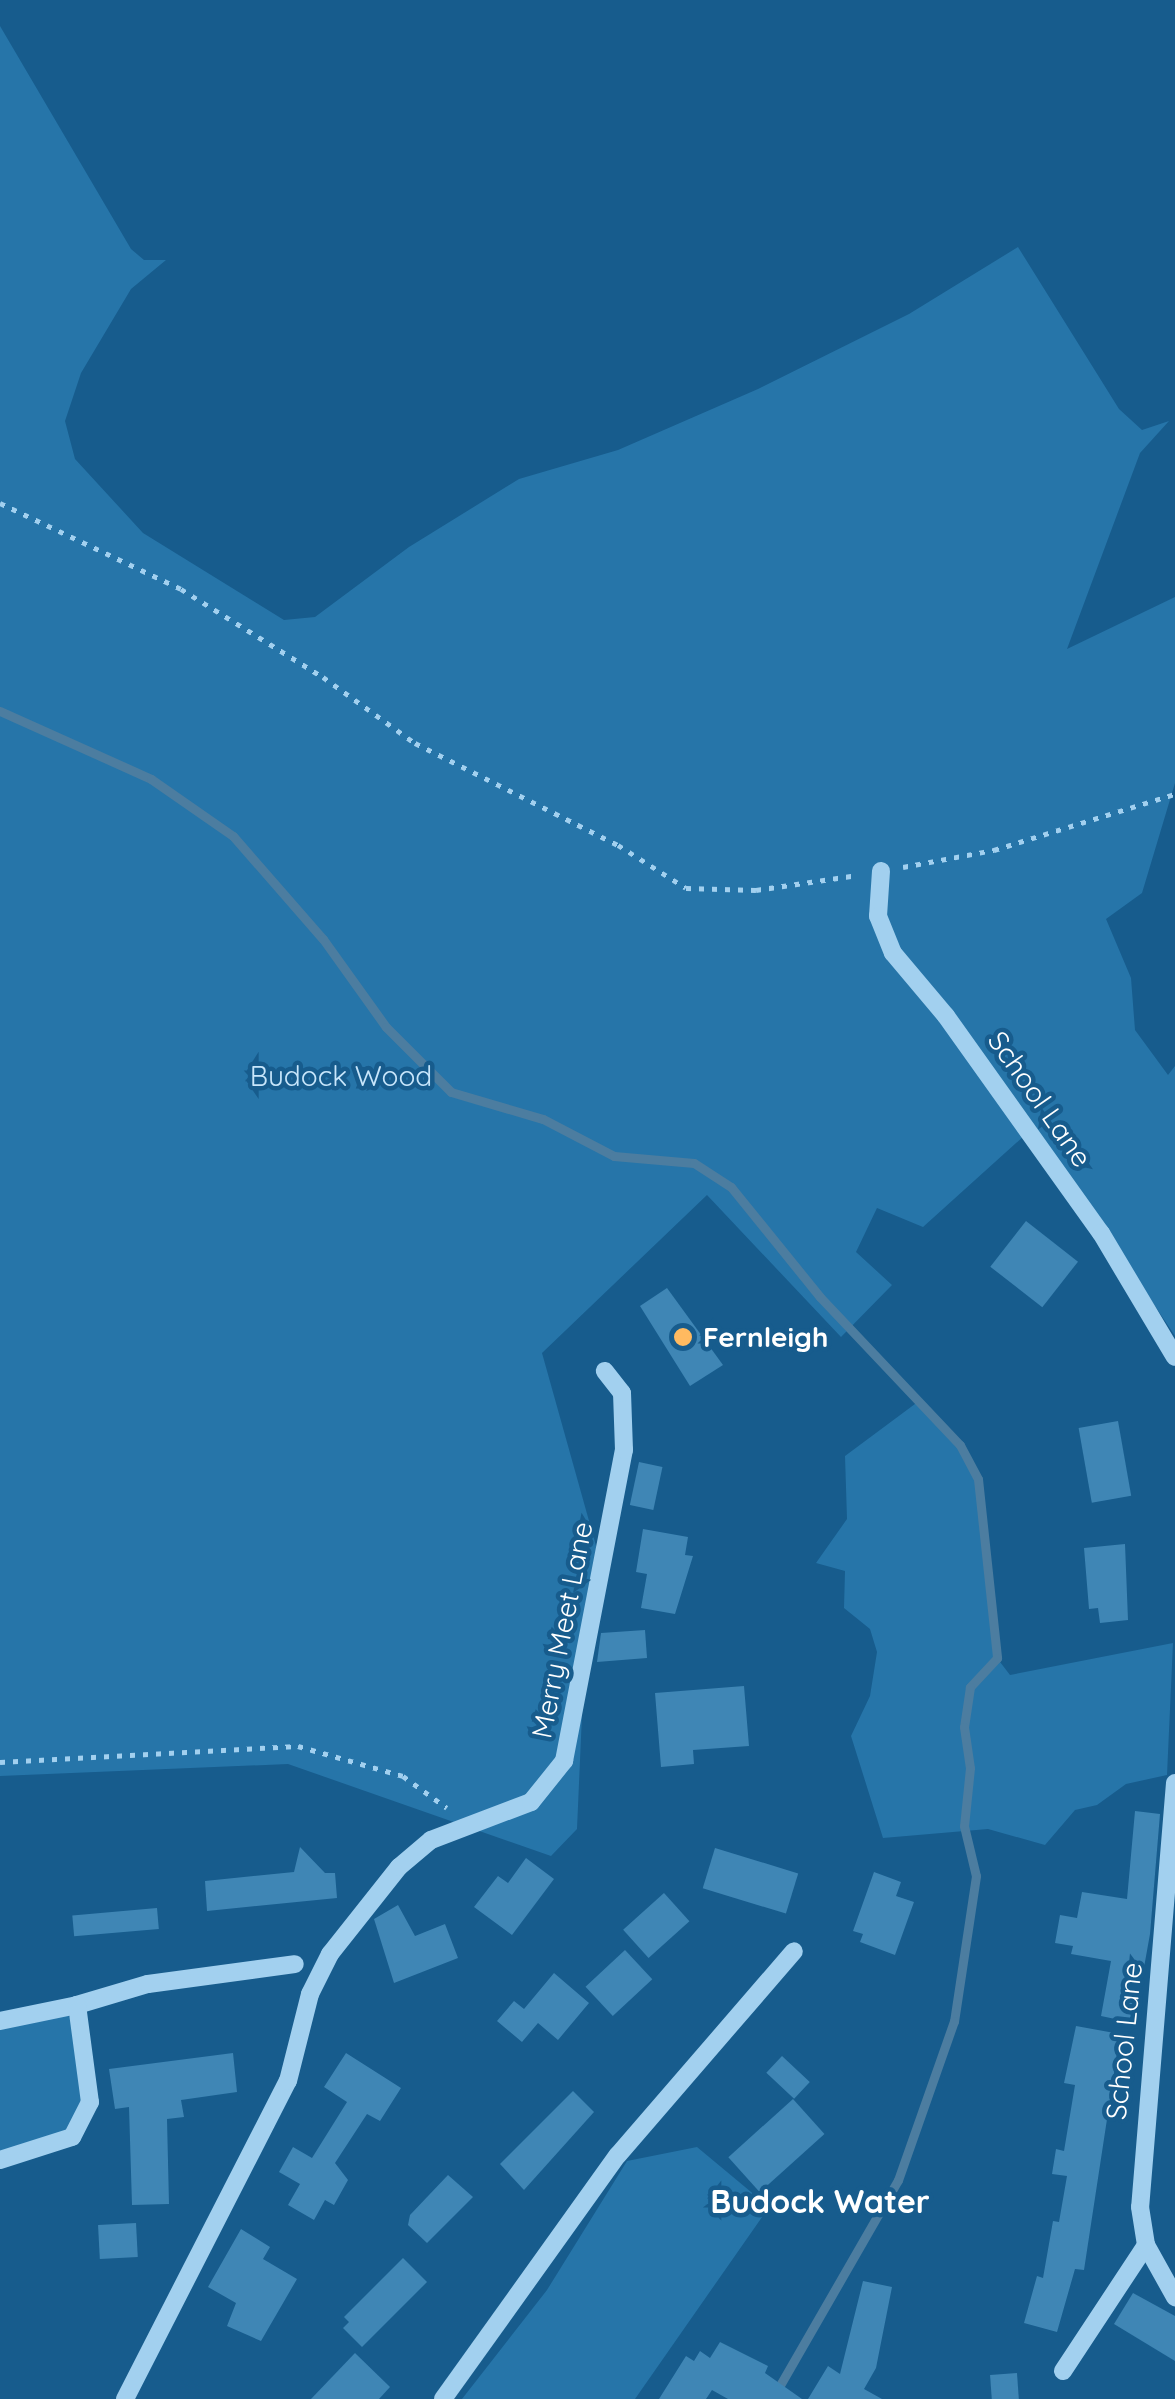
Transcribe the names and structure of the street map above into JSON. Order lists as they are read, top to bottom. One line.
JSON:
{"streets":{"street":["School Lane","Merry Meet Lane"]},"districts":["Budock Water"],"parks":["Budock Wood"],"places":["Fernleigh"]}
